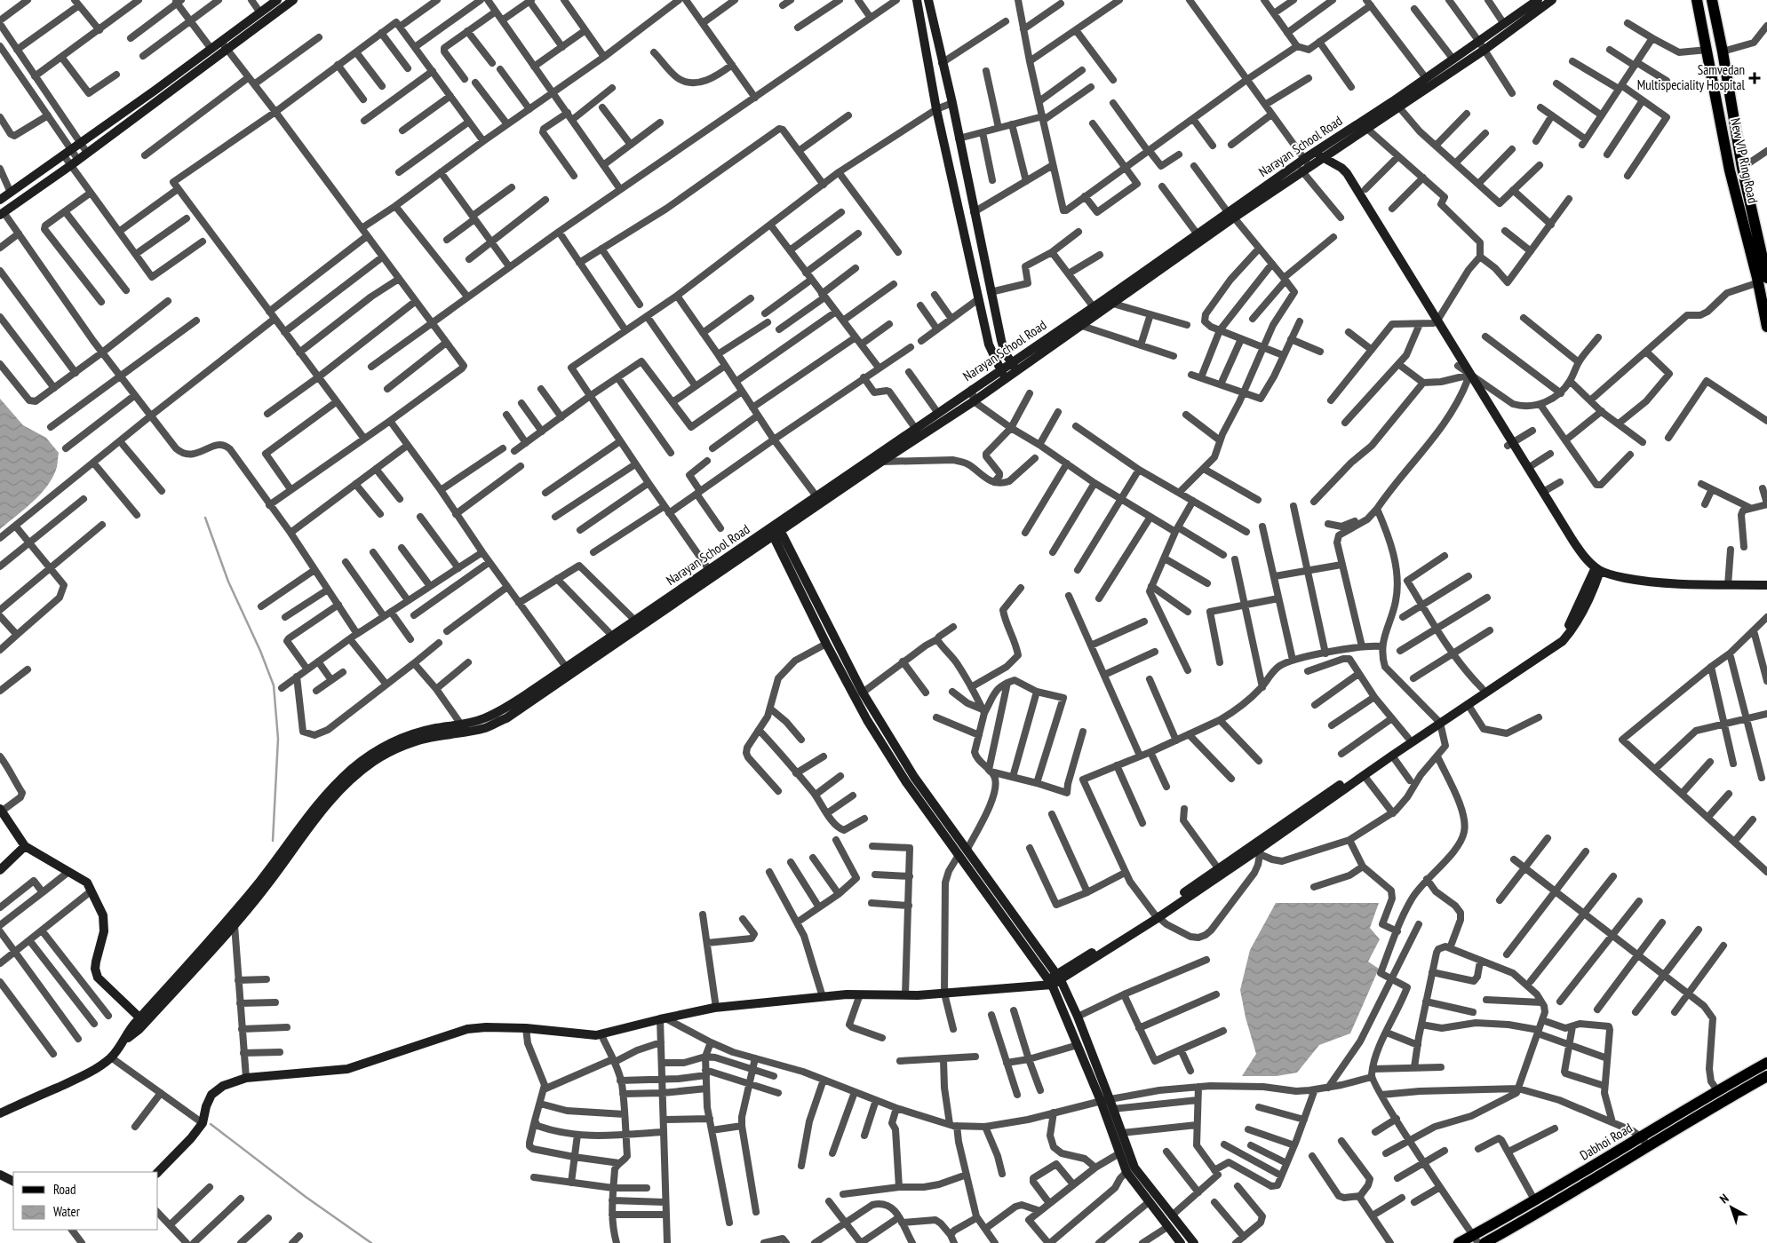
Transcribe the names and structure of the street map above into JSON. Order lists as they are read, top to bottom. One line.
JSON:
{"streets":{"main road":["New VIP Ring Road","Dabhoi Road"],"street":["Narayan School Road"]},"places":{"health":["Samvedan Multispeciality Hospital"]},"legend":["Road","Water"],"north":"top left"}
